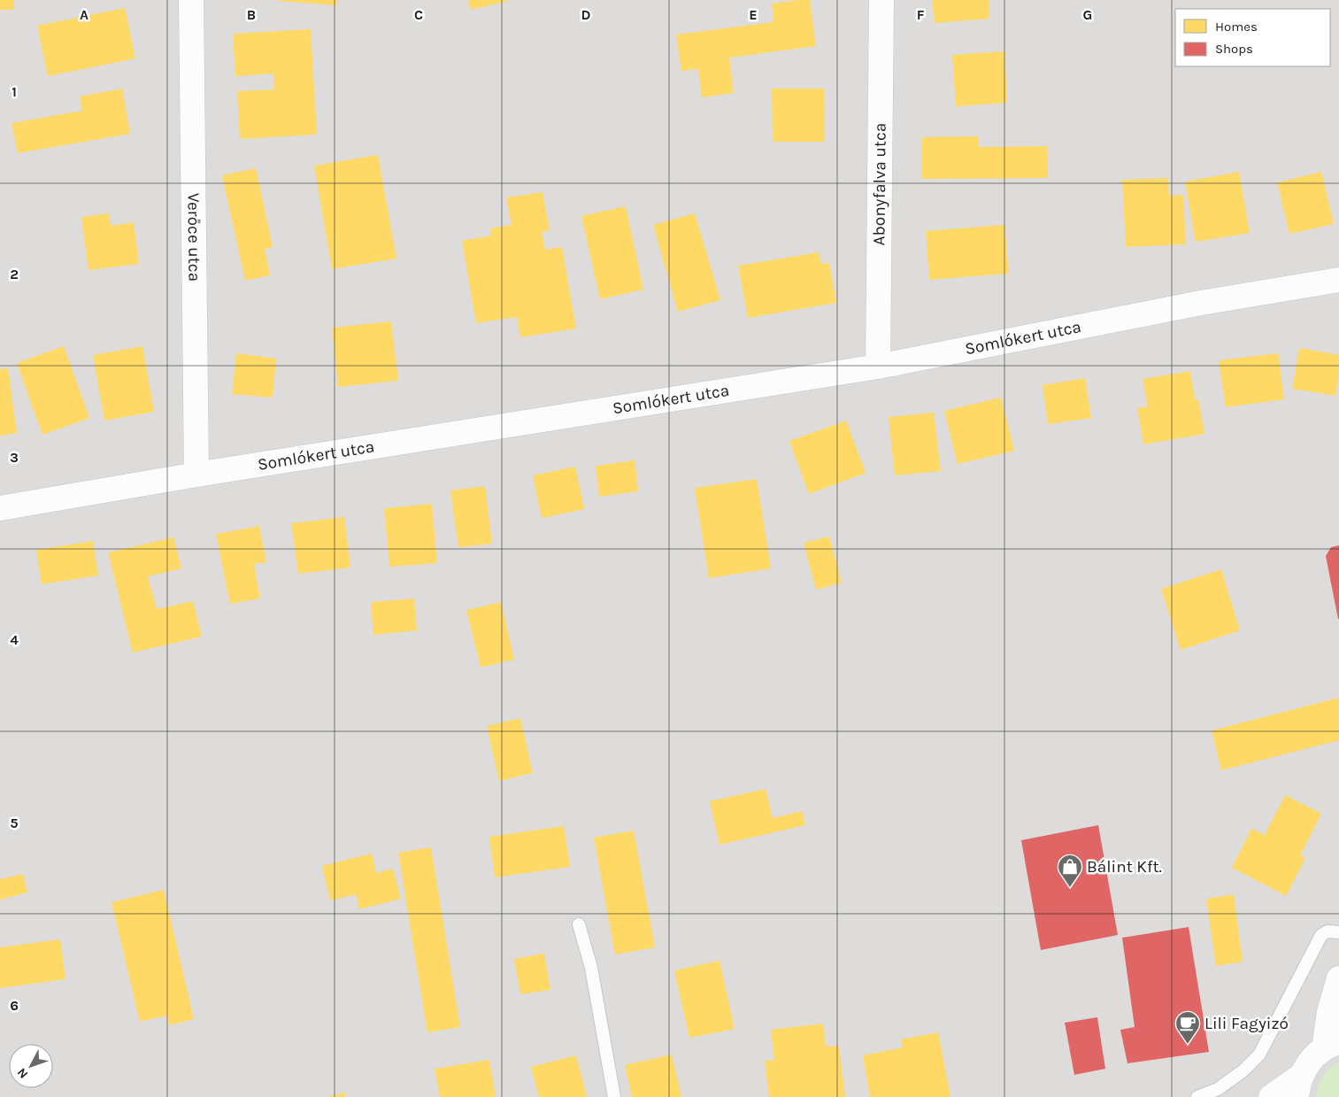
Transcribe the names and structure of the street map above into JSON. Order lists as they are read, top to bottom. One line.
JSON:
{"streets":{"street":["Abonyfalva utca","Verőce utca","Somlókert utca"]},"crossings":[["Abonyfalva utca","Somlókert utca"],["Verőce utca","Somlókert utca"]],"places":{"shop":["Bálint Kft."],"cafe":["Lili Fagyizó"]},"legend":["Homes","Shops"],"north":"bottom left","grid":{"columns":["A","B","C","D","E","F","G"],"rows":["1","2","3","4","5","6"]}}
